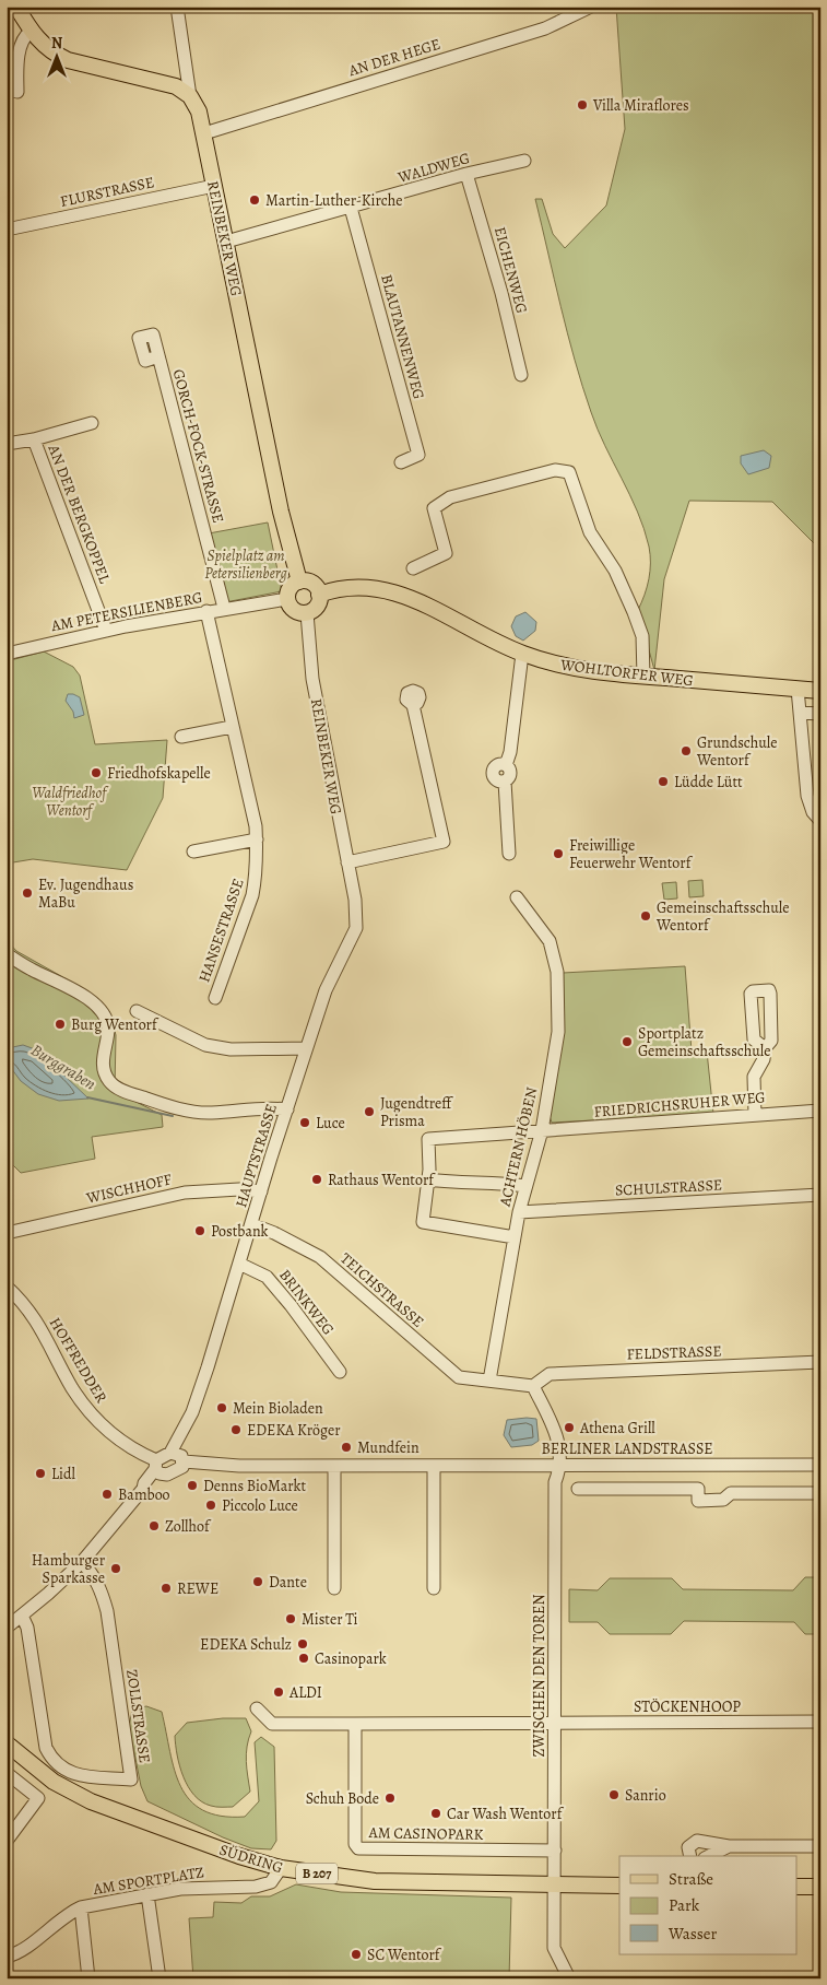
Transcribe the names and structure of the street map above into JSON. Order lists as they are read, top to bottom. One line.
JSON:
{"streets":{"main road":["REINBEKER WEG","WOHLTORFER WEG","SÜDRING","B 207"],"street":["AN DER HEGE","WALDWEG","FLURSTRASSE","EICHENWEG","BLAUTANNENWEG","GORCH-FOCK-STRASSE","AN DER BERGKOPPEL","AM PETERSILIENBERG","HANSESTRASSE","FRIEDRICHSRUHER WEG","ACHTERN HÖBEN","HAUPTSTRASSE","SCHULSTRASSE","WISCHHOFF","TEICHSTRASSE","BRINKWEG","FELDSTRASSE","HOFFREDDER","BERLINER LANDSTRASSE","ZWISCHEN DEN TOREN","STÖCKENHOOP","ZOLLSTRASSE","AM CASINOPARK","AM SPORTPLATZ"]},"crossings":[["AN DER HEGE","REINBEKER WEG"],["WALDWEG","REINBEKER WEG"],["WALDWEG","EICHENWEG"],["WALDWEG","BLAUTANNENWEG"],["FLURSTRASSE","REINBEKER WEG"],["REINBEKER WEG","AM PETERSILIENBERG"],["REINBEKER WEG","WOHLTORFER WEG"],["REINBEKER WEG","HAUPTSTRASSE"],["GORCH-FOCK-STRASSE","AM PETERSILIENBERG"],["AN DER BERGKOPPEL","AM PETERSILIENBERG"],["AM PETERSILIENBERG","WOHLTORFER WEG"],["AM PETERSILIENBERG","HANSESTRASSE"],["FRIEDRICHSRUHER WEG","ACHTERN HÖBEN"],["ACHTERN HÖBEN","SCHULSTRASSE"],["ACHTERN HÖBEN","TEICHSTRASSE"],["HAUPTSTRASSE","WISCHHOFF"],["HAUPTSTRASSE","TEICHSTRASSE"],["HAUPTSTRASSE","BRINKWEG"],["HAUPTSTRASSE","BERLINER LANDSTRASSE"],["TEICHSTRASSE","FELDSTRASSE"],["TEICHSTRASSE","ZWISCHEN DEN TOREN"],["FELDSTRASSE","ZWISCHEN DEN TOREN"],["BERLINER LANDSTRASSE","ZWISCHEN DEN TOREN"],["ZWISCHEN DEN TOREN","STÖCKENHOOP"],["ZWISCHEN DEN TOREN","AM CASINOPARK"],["ZWISCHEN DEN TOREN","SÜDRING"],["SÜDRING","AM SPORTPLATZ"]],"water":["Burggraben"],"parks":["Spielplatz am Petersilienberg","Waldfriedhof Wentorf"],"places":["Villa Miraflores","Martin-Luther-Kirche","Grundschule Wentorf","Friedhofskapelle","Lüdde Lütt","Freiwillige Feuerwehr Wentorf","Ev. Jugendhaus MaBu","Gemeinschaftsschule Wentorf","Burg Wentorf","Sportplatz Gemeinschaftsschule","Jugendtreff Prisma","Luce","Rathaus Wentorf","Postbank","Mein Bioladen","Athena Grill","EDEKA Kröger","Mundfein","Lidl","Denns BioMarkt","Bamboo","Piccolo Luce","Zollhof","Hamburger Sparkasse","Dante","REWE","Mister Ti","EDEKA Schulz","Casinopark","ALDI","Sanrio","Schuh Bode","Car Wash Wentorf","SC Wentorf"],"legend":["Straße","Park","Wasser"],"north":"top"}
